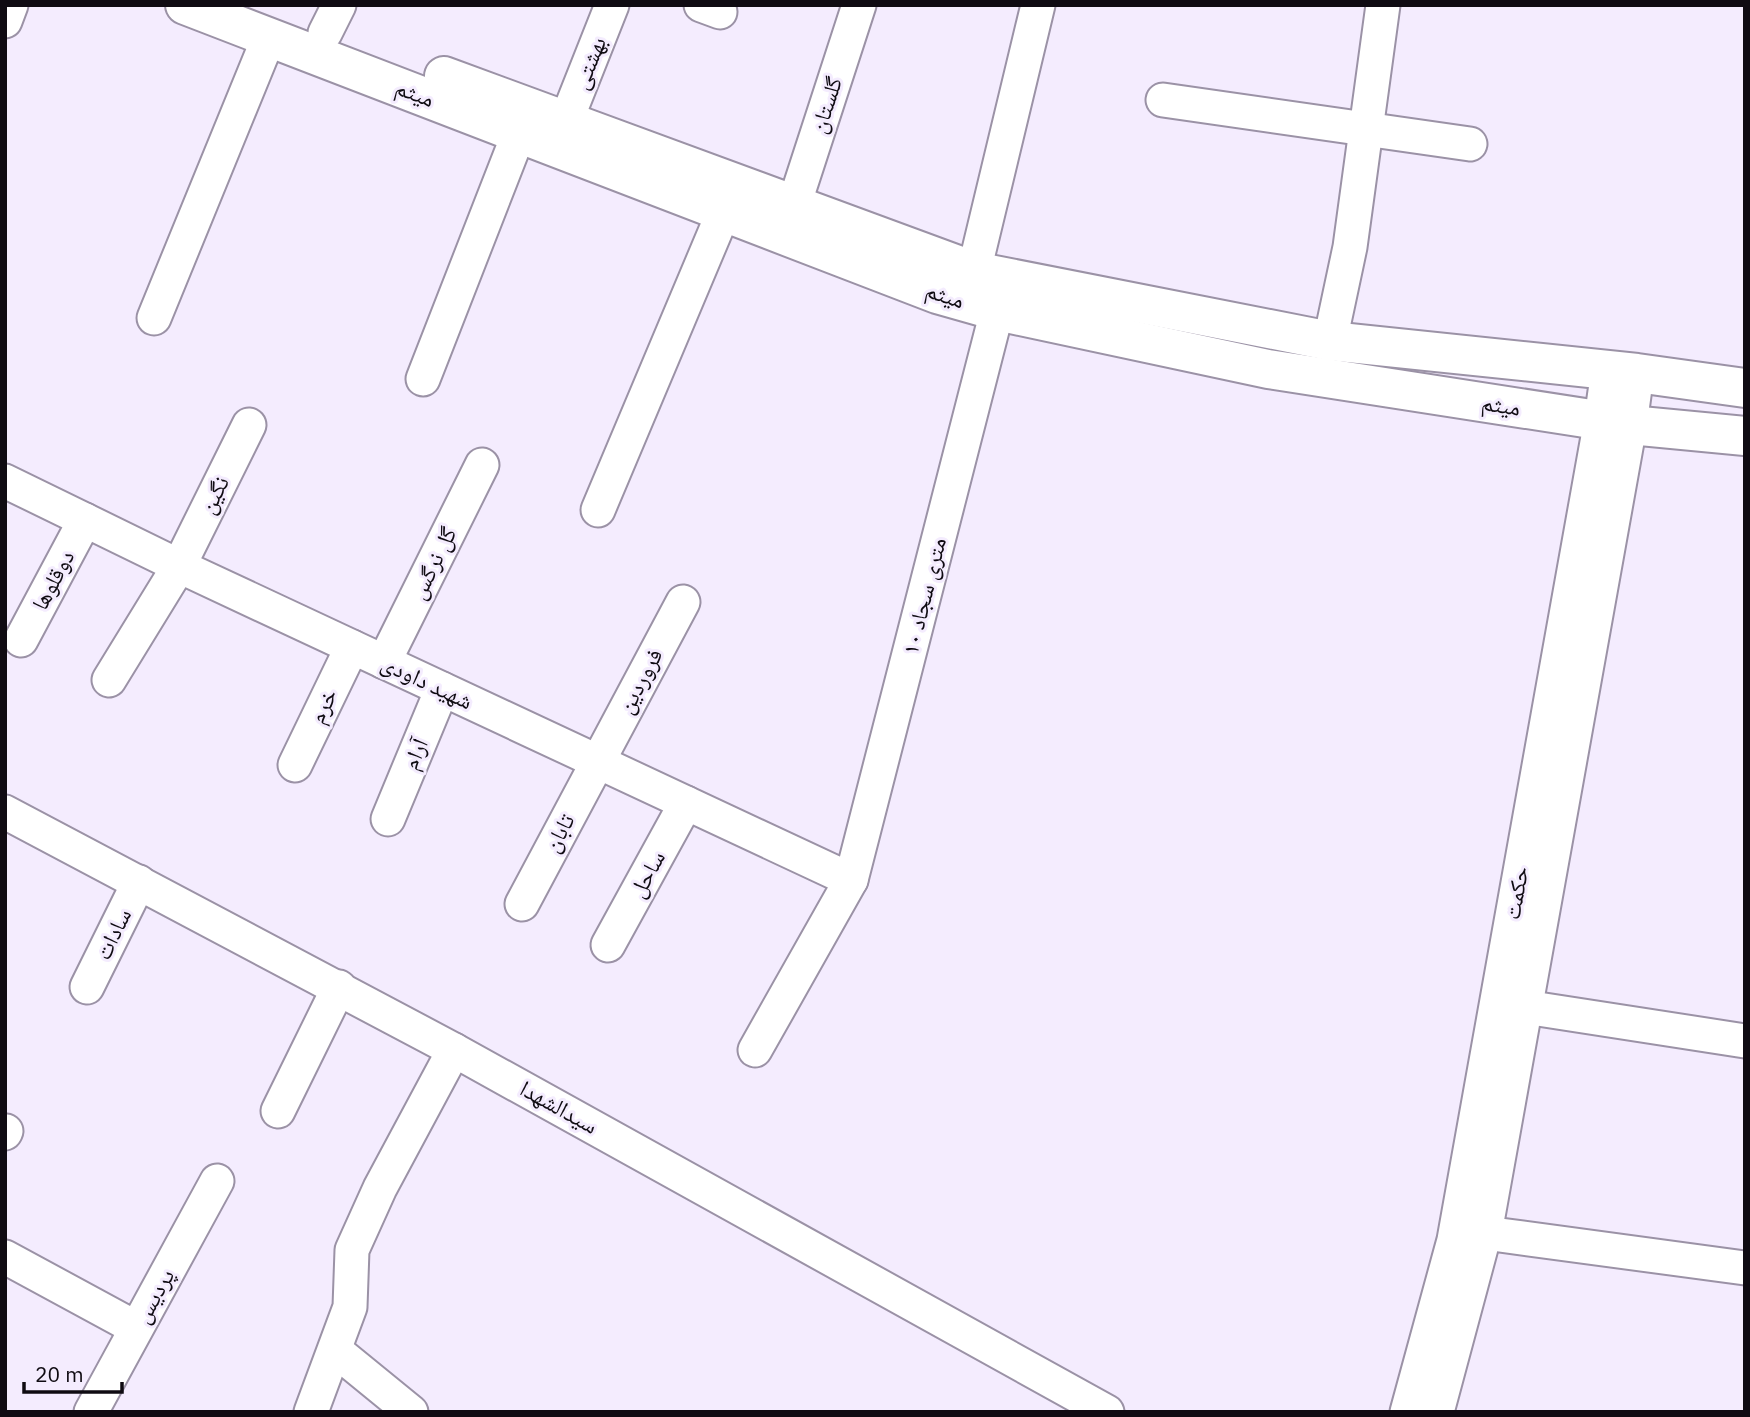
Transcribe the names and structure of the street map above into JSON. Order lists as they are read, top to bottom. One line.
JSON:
{"streets":{"main road":["میثم"],"street":["بهشتی","گلستان","نگین","گل نرگس","دوقلوها","۱۰ متری سجاد","فروردین","شهید داودی","خرم","آرام","تابان","ساحل","حکمت","سادات","سیدالشهدا","پردیس"]},"crossings":[["بهشتی","میثم"],["میثم","گلستان"],["میثم","۱۰ متری سجاد"],["میثم","حکمت"],["نگین","شهید داودی"],["گل نرگس","شهید داودی"],["دوقلوها","شهید داودی"],["۱۰ متری سجاد","شهید داودی"],["فروردین","شهید داودی"],["فروردین","تابان"],["شهید داودی","خرم"],["شهید داودی","آرام"],["شهید داودی","تابان"],["شهید داودی","ساحل"],["سادات","سیدالشهدا"]],"scale_bar":"20 m"}
